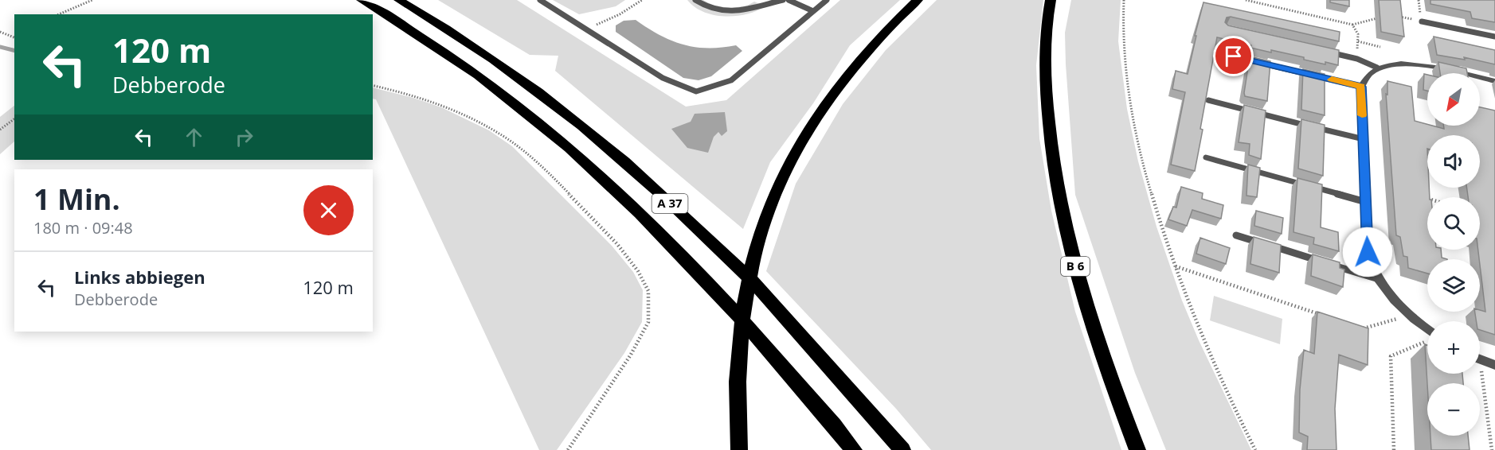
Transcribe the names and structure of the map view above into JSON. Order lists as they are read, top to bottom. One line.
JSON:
{"streets":{"highway":["A 37","B 6"]},"north":"bottom left","page":{"turn":["120 m","Debberode"],"map_buttons":["+","−"],"heading":["1 Min.","180 m · 09:48"],"list":[{"name":"Links abbiegen","note":"Debberode","value":"120 m"}]}}
